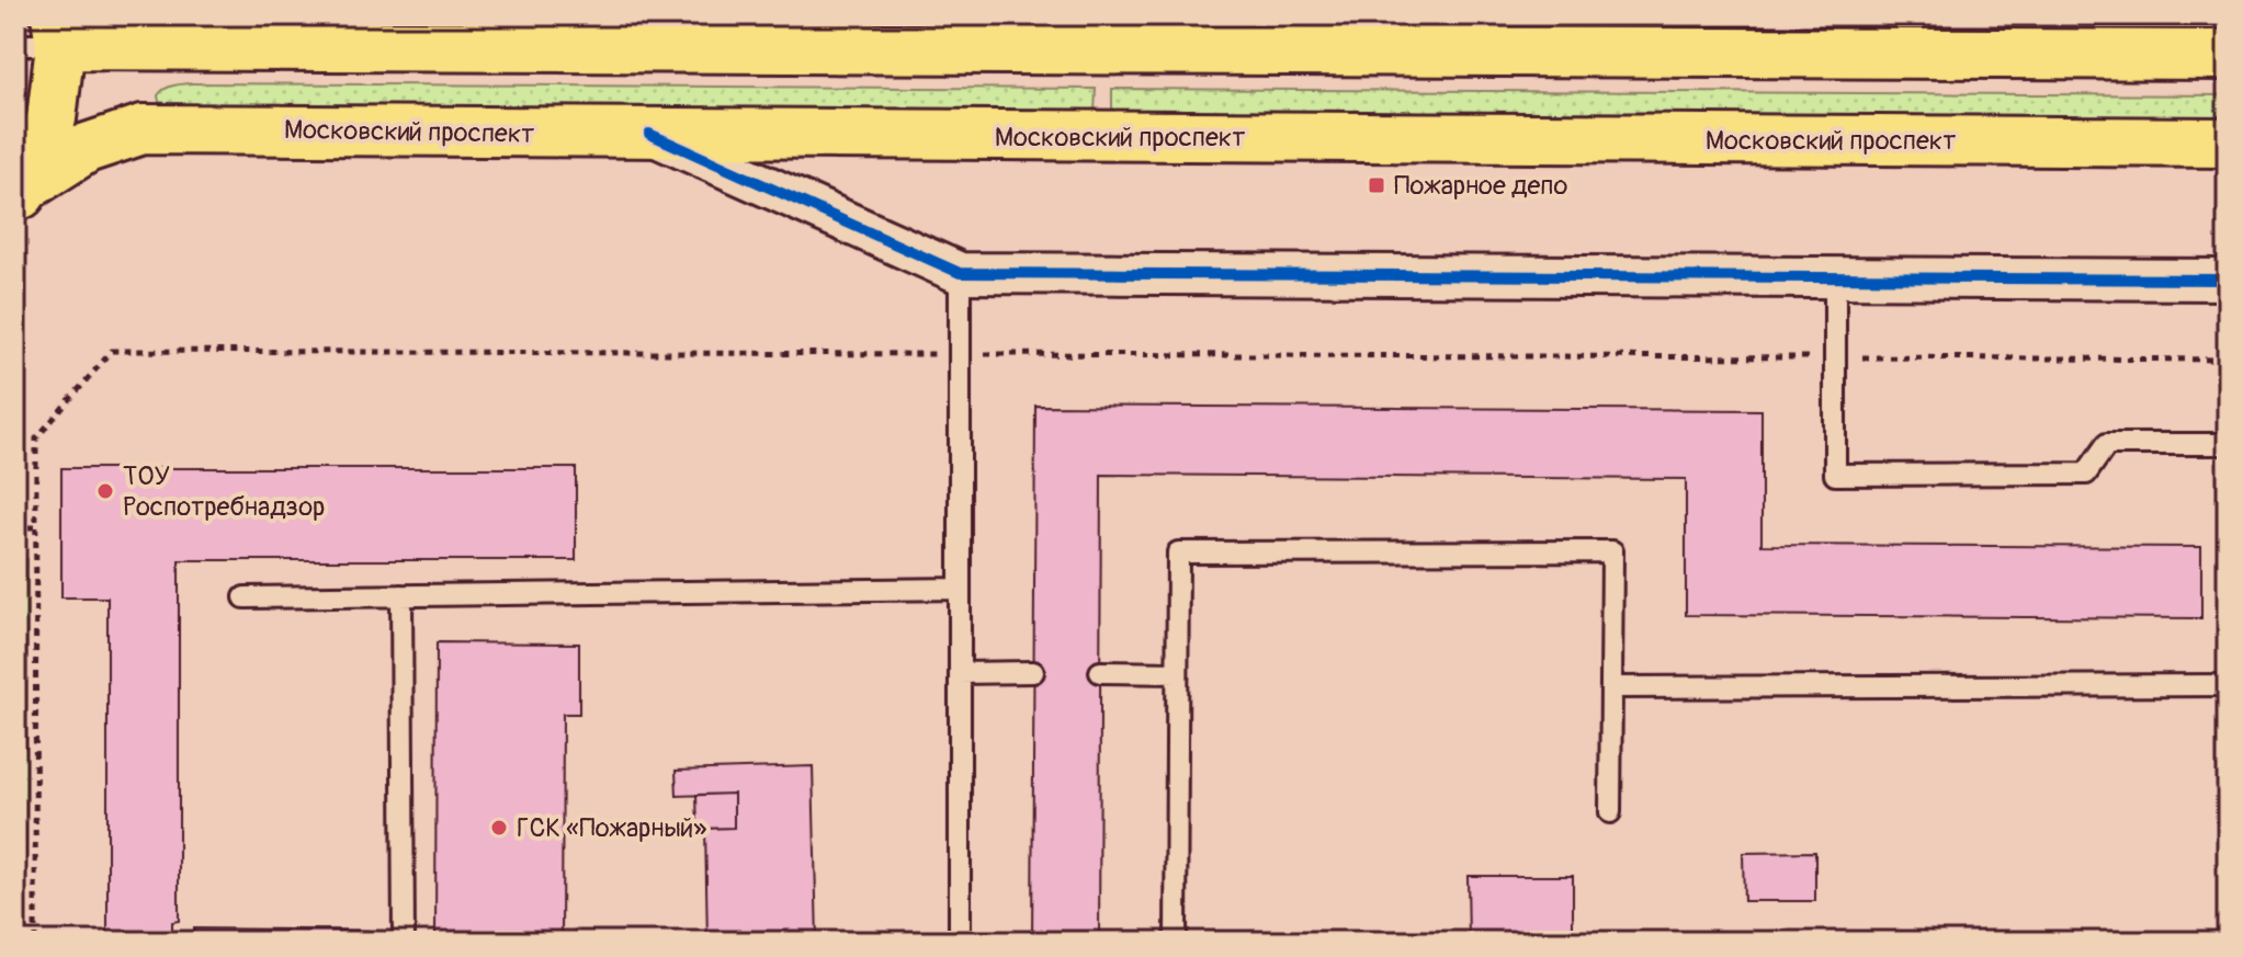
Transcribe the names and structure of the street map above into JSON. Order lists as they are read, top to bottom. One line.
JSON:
{"streets":{"main road":["Московский проспект"]},"places":{"transit":["Пожарное депо"],"other":["ТОУ Роспотребнадзор","ГСК «Пожарный»"]}}
